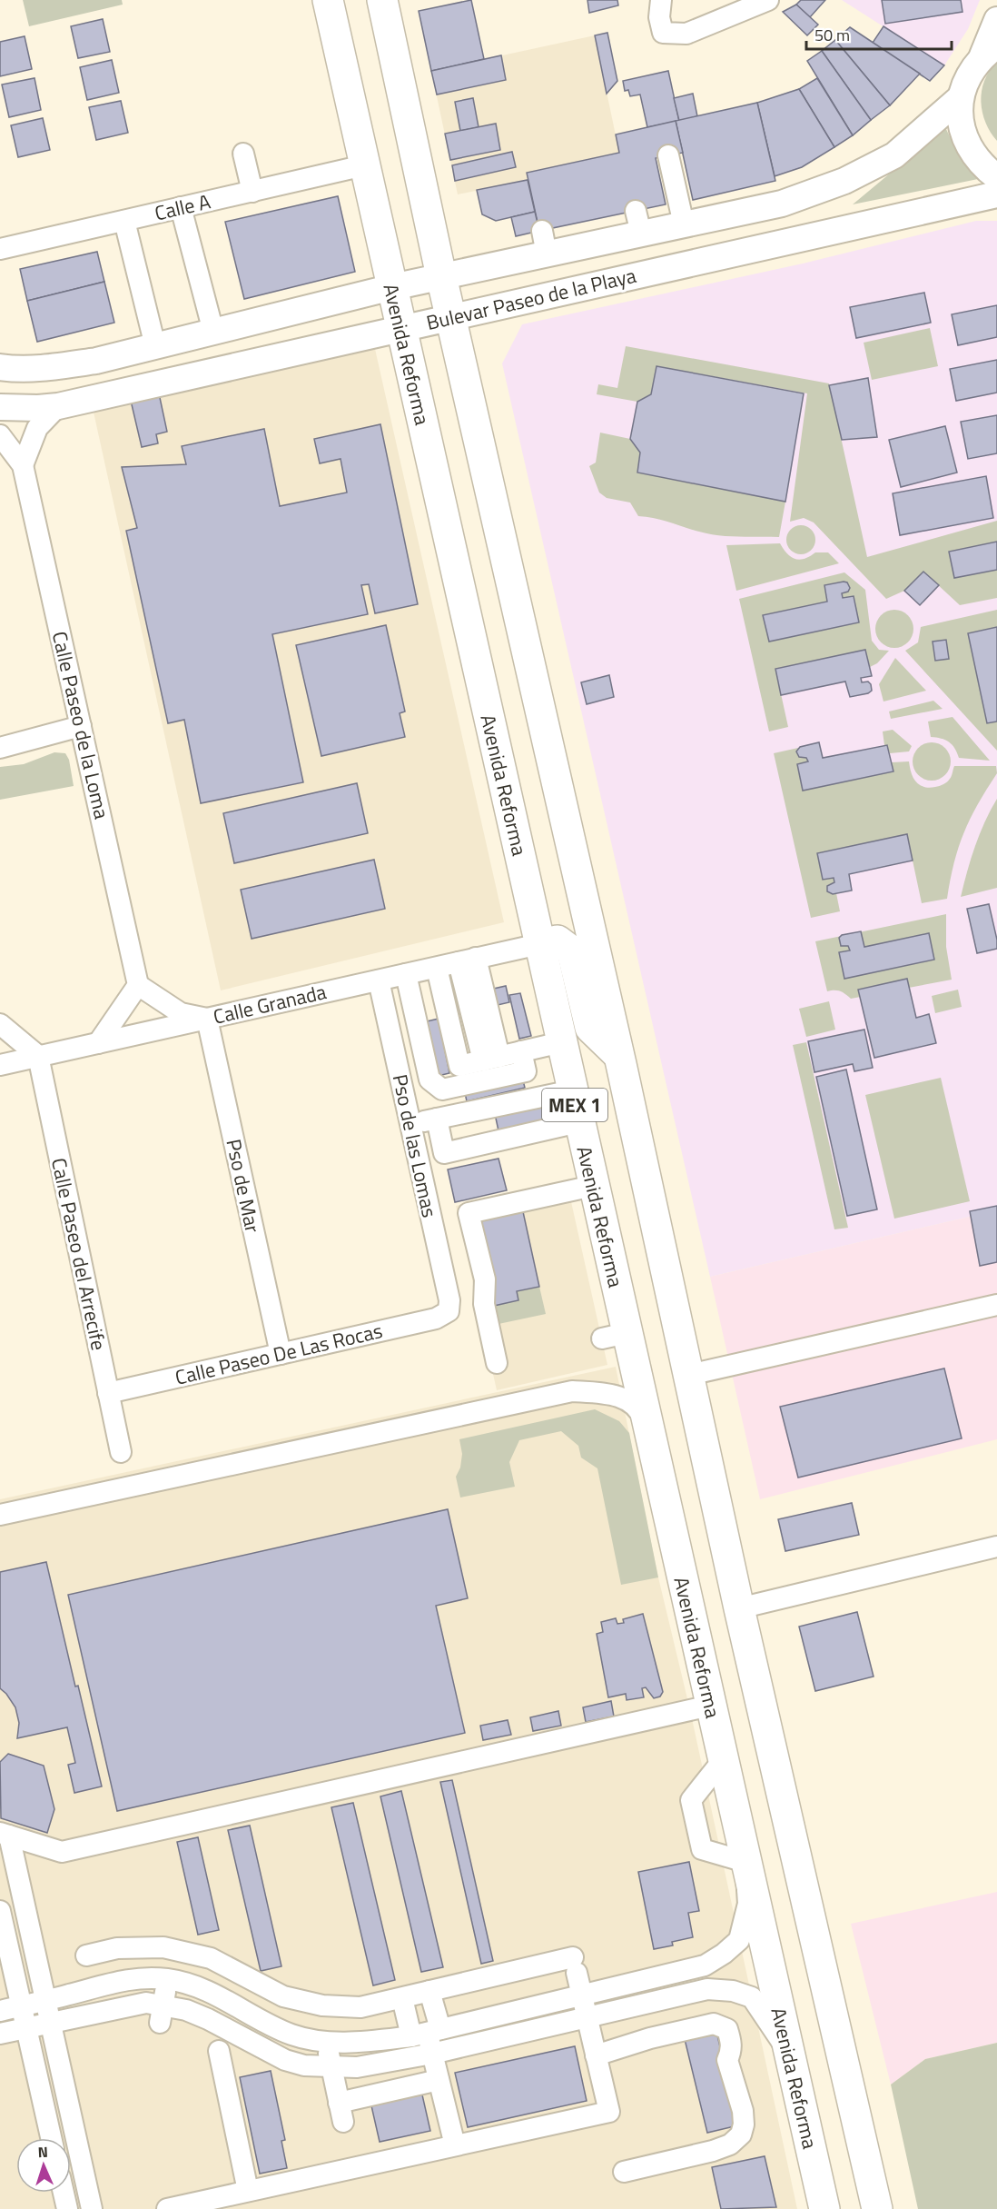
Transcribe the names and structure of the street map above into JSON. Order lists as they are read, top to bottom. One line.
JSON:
{"streets":{"highway":["Avenida Reforma","MEX 1"],"main road":["Bulevar Paseo de la Playa"],"street":["Calle A","Calle Paseo de la Loma","Calle Granada","Pso de las Lomas","Pso de Mar","Calle Paseo del Arrecife","Calle Paseo De Las Rocas"]},"crossings":[["Calle A","Avenida Reforma"],["Bulevar Paseo de la Playa","Avenida Reforma"],["Bulevar Paseo de la Playa","MEX 1"],["Avenida Reforma","Calle Granada"],["Calle Granada","Pso de las Lomas"],["Calle Granada","Pso de Mar"],["Calle Granada","Calle Paseo del Arrecife"],["Pso de las Lomas","Calle Paseo De Las Rocas"],["Pso de Mar","Calle Paseo De Las Rocas"],["Calle Paseo del Arrecife","Calle Paseo De Las Rocas"]],"scale_bar":"50 m","north":"top"}
